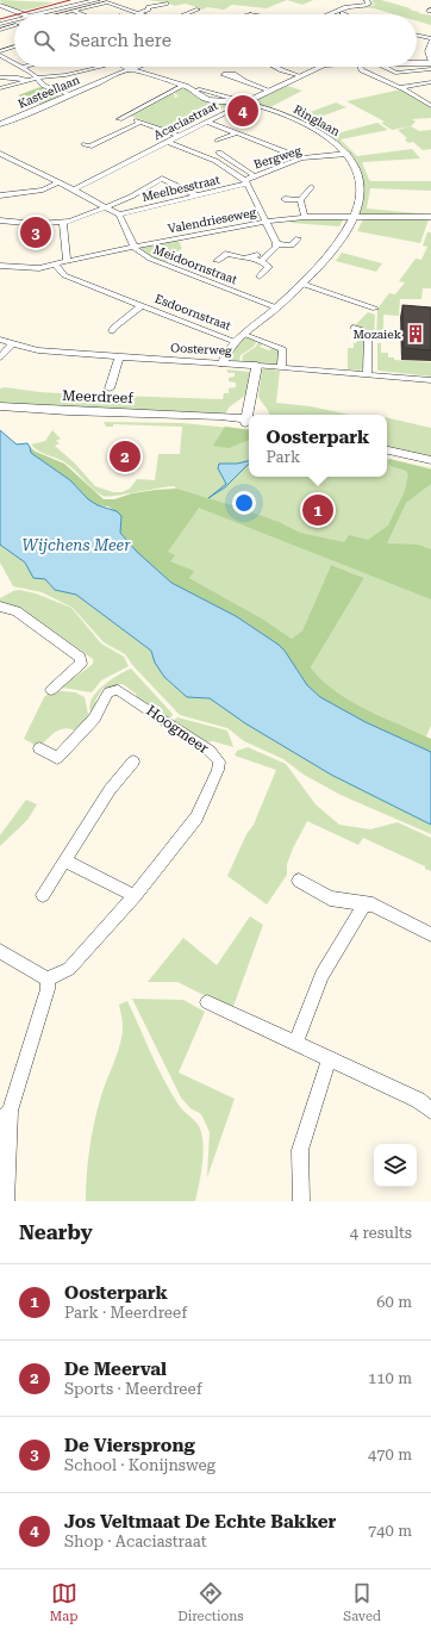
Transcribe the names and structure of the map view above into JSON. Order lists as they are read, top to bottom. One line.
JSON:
{"streets":{"street":["Kasteellaan","Acaciastraat","Ringlaan","Bergweg","Meelbesstraat","Valendrieseweg","Meidoornstraat","Esdoornstraat","Oosterweg","Meerdreef","Hoogmeer"]},"crossings":[["Kasteellaan","Ringlaan"],["Acaciastraat","Ringlaan"],["Acaciastraat","Meidoornstraat"],["Ringlaan","Bergweg"],["Ringlaan","Valendrieseweg"],["Ringlaan","Meidoornstraat"],["Ringlaan","Esdoornstraat"],["Ringlaan","Oosterweg"],["Bergweg","Meelbesstraat"],["Meelbesstraat","Meidoornstraat"],["Valendrieseweg","Meidoornstraat"],["Valendrieseweg","Esdoornstraat"],["Oosterweg","Meerdreef"]],"water":["Wijchens Meer"],"places":{"building":["Mozaiek"]},"page":{"search":"Search here","pins":["4","3","2","1"],"popup":["Oosterpark","Park"],"heading":["Nearby","4 results"],"list":[{"mark":"1","name":"Oosterpark","note":"Park · Meerdreef","value":"60 m"},{"mark":"2","name":"De Meerval","note":"Sports · Meerdreef","value":"110 m"},{"mark":"3","name":"De Viersprong","note":"School · Konijnsweg","value":"470 m"},{"mark":"4","name":"Jos Veltmaat De Echte Bakker","note":"Shop · Acaciastraat","value":"740 m"}],"nav":["Map","Directions","Saved"]}}
